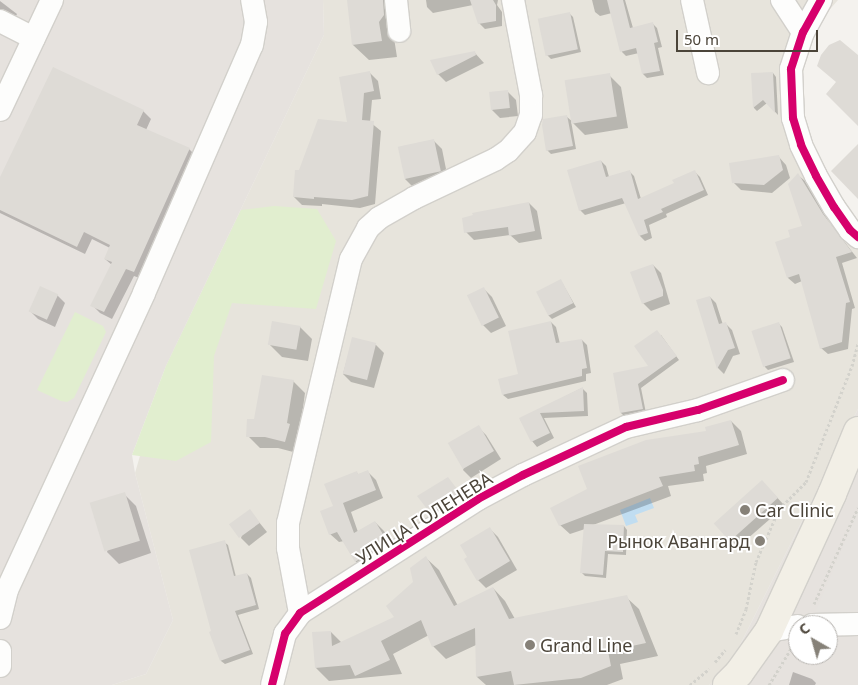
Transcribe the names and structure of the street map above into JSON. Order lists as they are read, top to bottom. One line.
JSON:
{"streets":{"street":["УЛИЦА ГОЛЕНЕВА"]},"places":["Car Clinic","Рынок Авангард","Grand Line"],"scale_bar":"50 m","north":"top left"}
